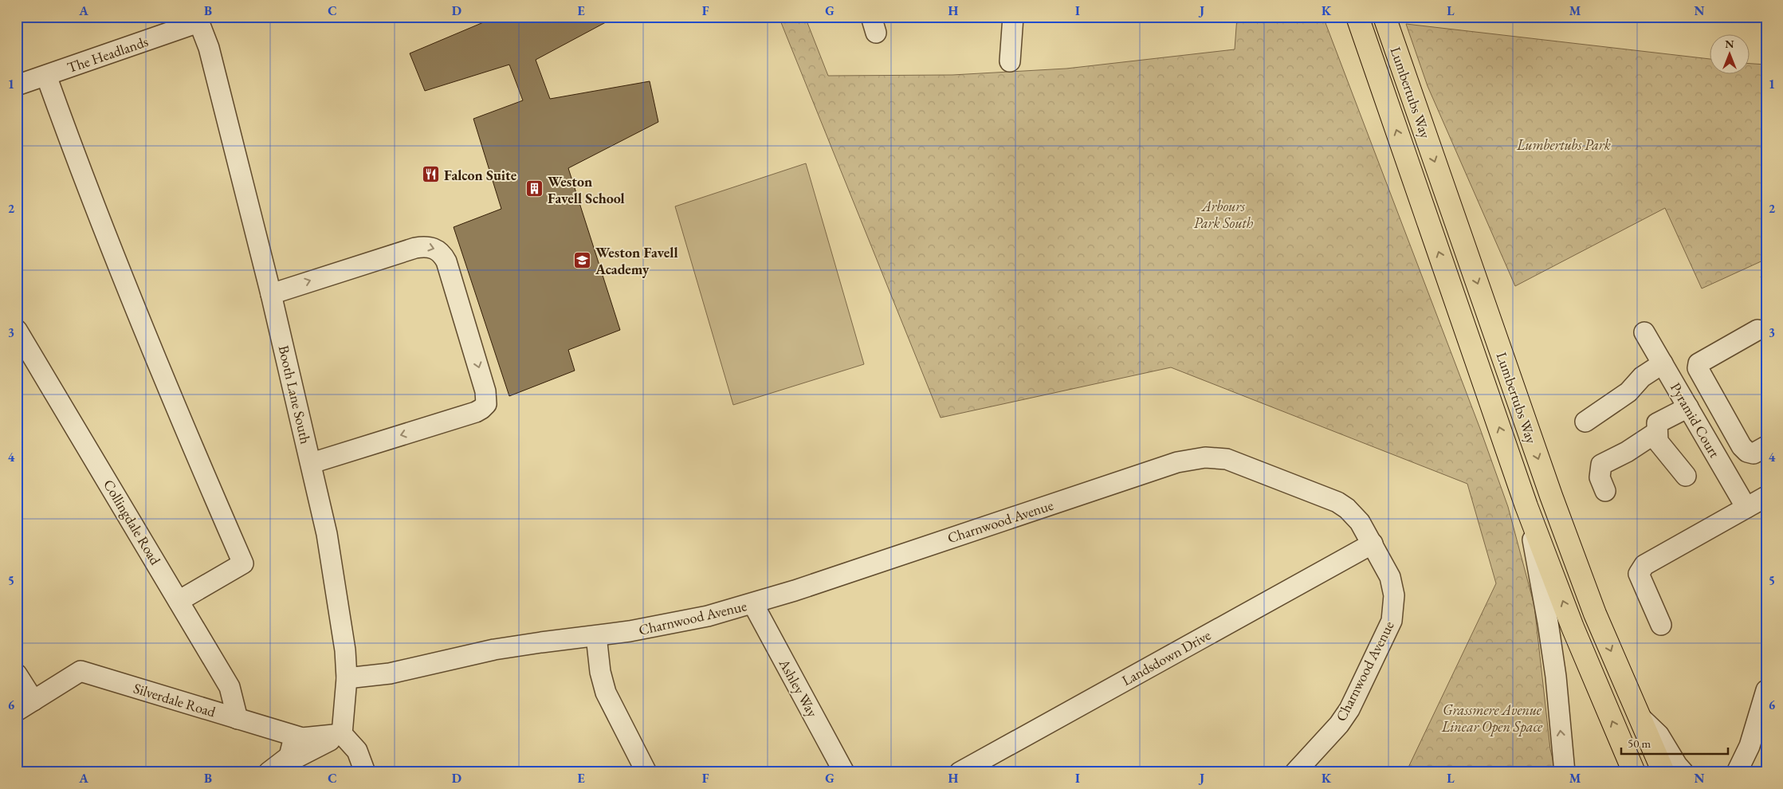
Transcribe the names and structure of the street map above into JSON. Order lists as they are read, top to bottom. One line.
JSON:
{"streets":{"highway":["Lumbertubs Way"],"street":["The Headlands","Booth Lane South","Pyramid Court","Charnwood Avenue","Collingdale Road","Landsdown Drive","Ashley Way","Silverdale Road"]},"crossings":[["The Headlands","Booth Lane South"],["Booth Lane South","Charnwood Avenue"],["Booth Lane South","Silverdale Road"],["Charnwood Avenue","Landsdown Drive"],["Charnwood Avenue","Ashley Way"],["Collingdale Road","Silverdale Road"]],"parks":["Lumbertubs Park","Arbours Park South","Grassmere Avenue Linear Open Space"],"places":{"restaurant":["Falcon Suite"],"building":["Weston Favell School"],"school or university":["Weston Favell Academy"]},"scale_bar":"50 m","north":"top","grid":{"columns":["A","B","C","D","E","F","G","H","I","J","K","L","M","N"],"rows":["1","2","3","4","5","6"]}}
